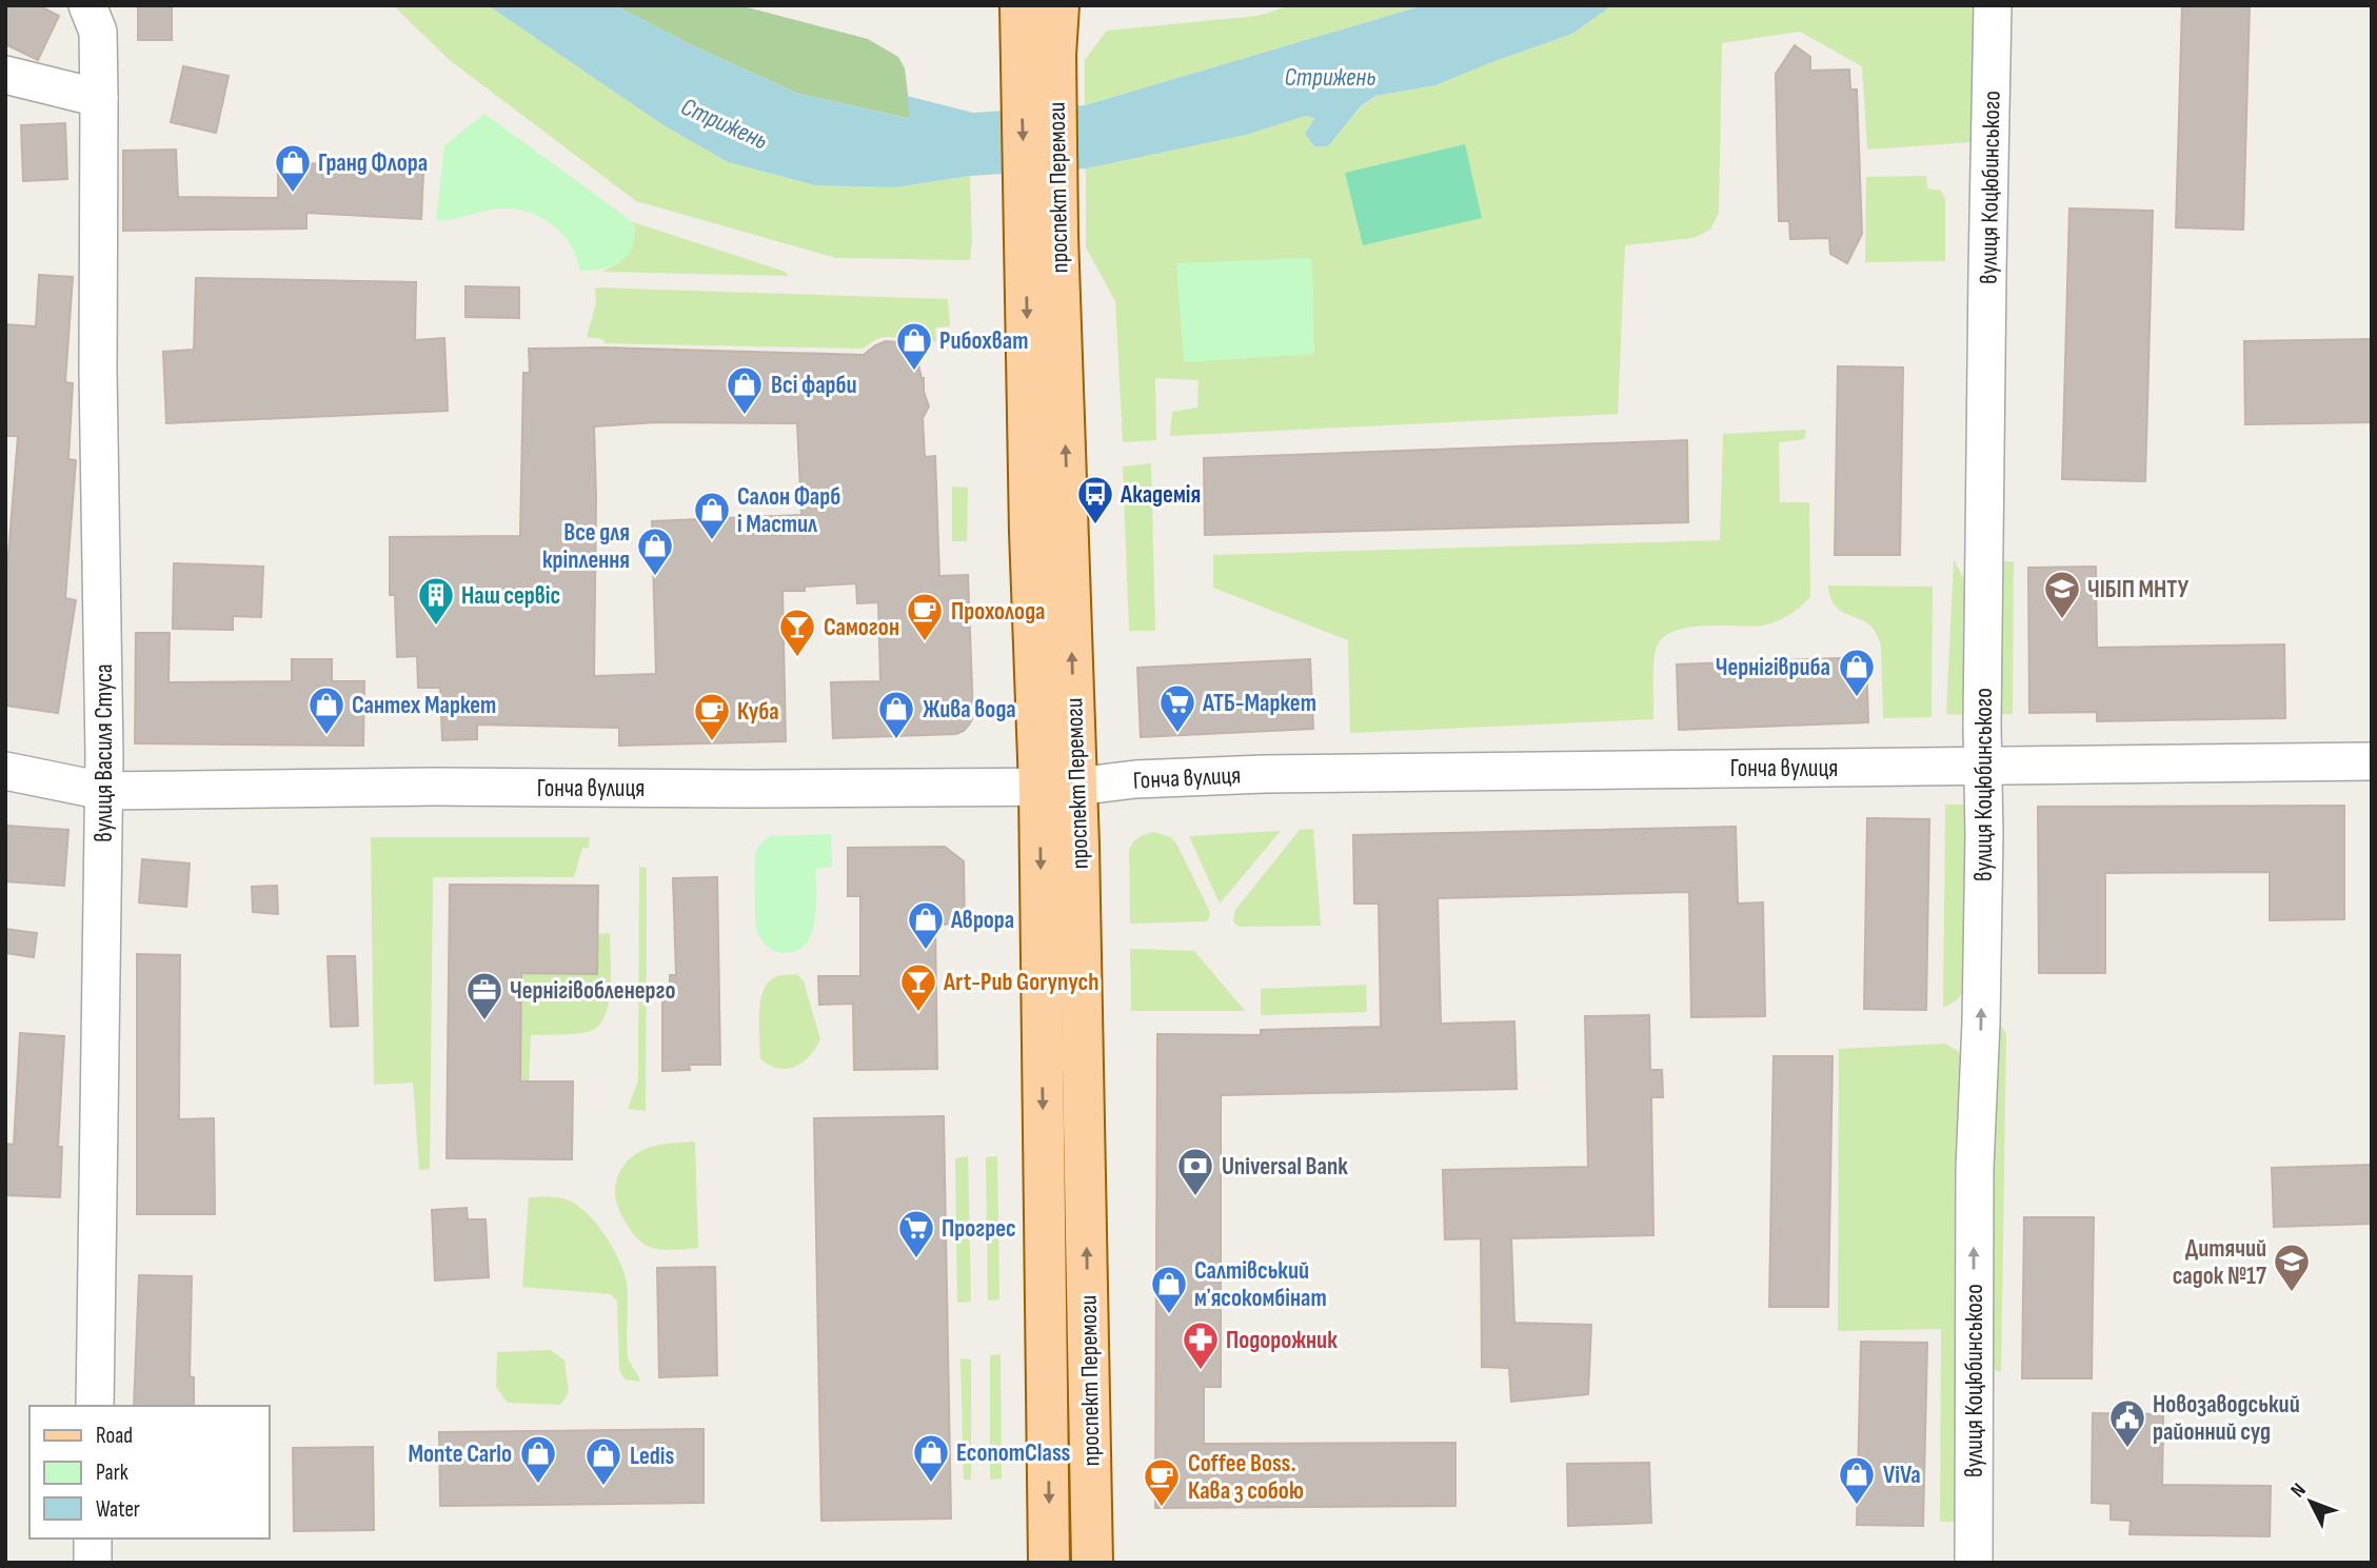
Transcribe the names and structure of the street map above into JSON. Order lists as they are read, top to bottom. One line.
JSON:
{"streets":{"main road":["проспект Перемоги"],"street":["вулиця Коцюбинського","вулиця Василя Стуса","Гонча вулиця"]},"crossings":[["проспект Перемоги","Гонча вулиця"],["вулиця Коцюбинського","Гонча вулиця"],["вулиця Василя Стуса","Гонча вулиця"]],"one_way":["вулиця Коцюбинського"],"water":["Стрижень"],"places":{"shop":["Гранд Флора","Рибохват","Всі фарби","Салон Фарб і Мастил","Все для кріплення","Чернігівриба","Сантех Маркет","Жива вода","Аврора","Салтівський мʼясокомбінат","EconomClass","Monte Carlo","Ledis","ViVa"],"bus stop":["Академія"],"school or university":["ЧІБІП МНТУ","Дитячий садок №17"],"building":["Наш сервіс"],"cafe":["Прохолода","Куба","Coffee Boss. Кава з собою"],"bar":["Самогон","Art-Pub Gorynych"],"supermarket":["АТБ-Маркет","Прогрес"],"office":["Чернігівобленерго"],"bank":["Universal Bank"],"pharmacy":["Подорожник"],"public building":["Новозаводський районний суд"]},"legend":["Road","Park","Water"],"north":"top left"}
